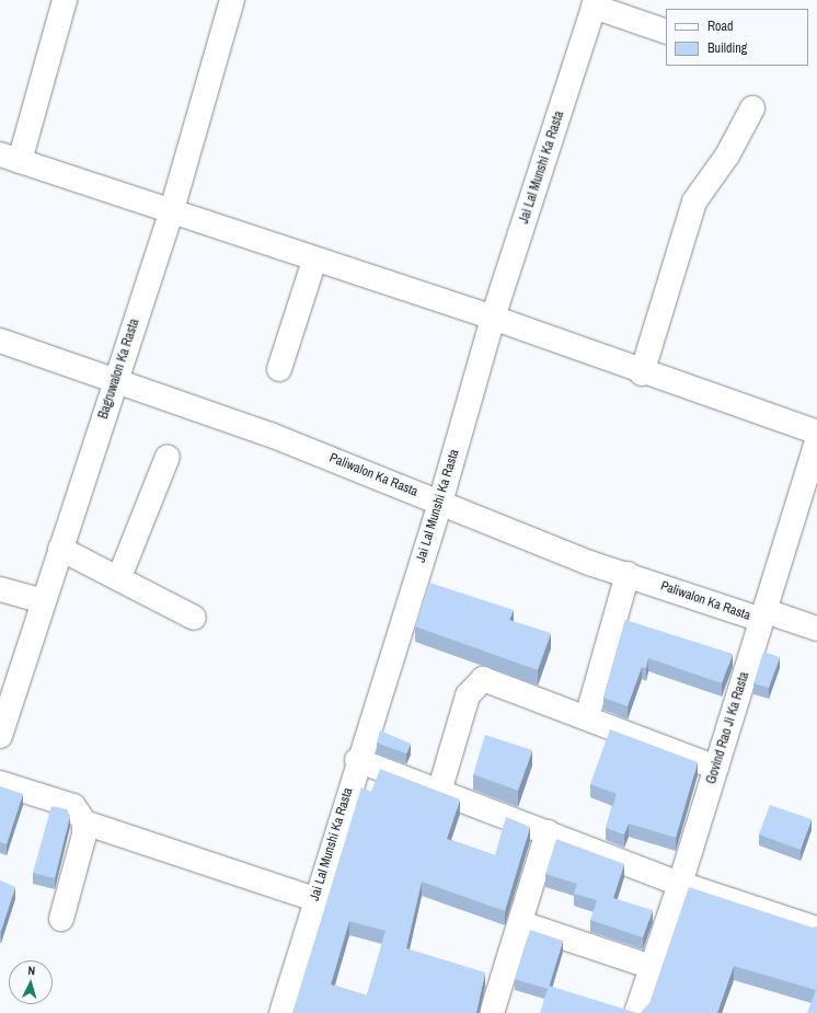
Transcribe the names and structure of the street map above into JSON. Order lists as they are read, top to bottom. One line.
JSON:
{"streets":{"street":["Jai Lal Munshi Ka Rasta","Bagruwalon Ka Rasta","Paliwalon Ka Rasta","Govind Rao Ji Ka Rasta"]},"crossings":[["Jai Lal Munshi Ka Rasta","Paliwalon Ka Rasta"],["Bagruwalon Ka Rasta","Paliwalon Ka Rasta"],["Paliwalon Ka Rasta","Govind Rao Ji Ka Rasta"]],"legend":["Road","Building"],"north":"top"}
